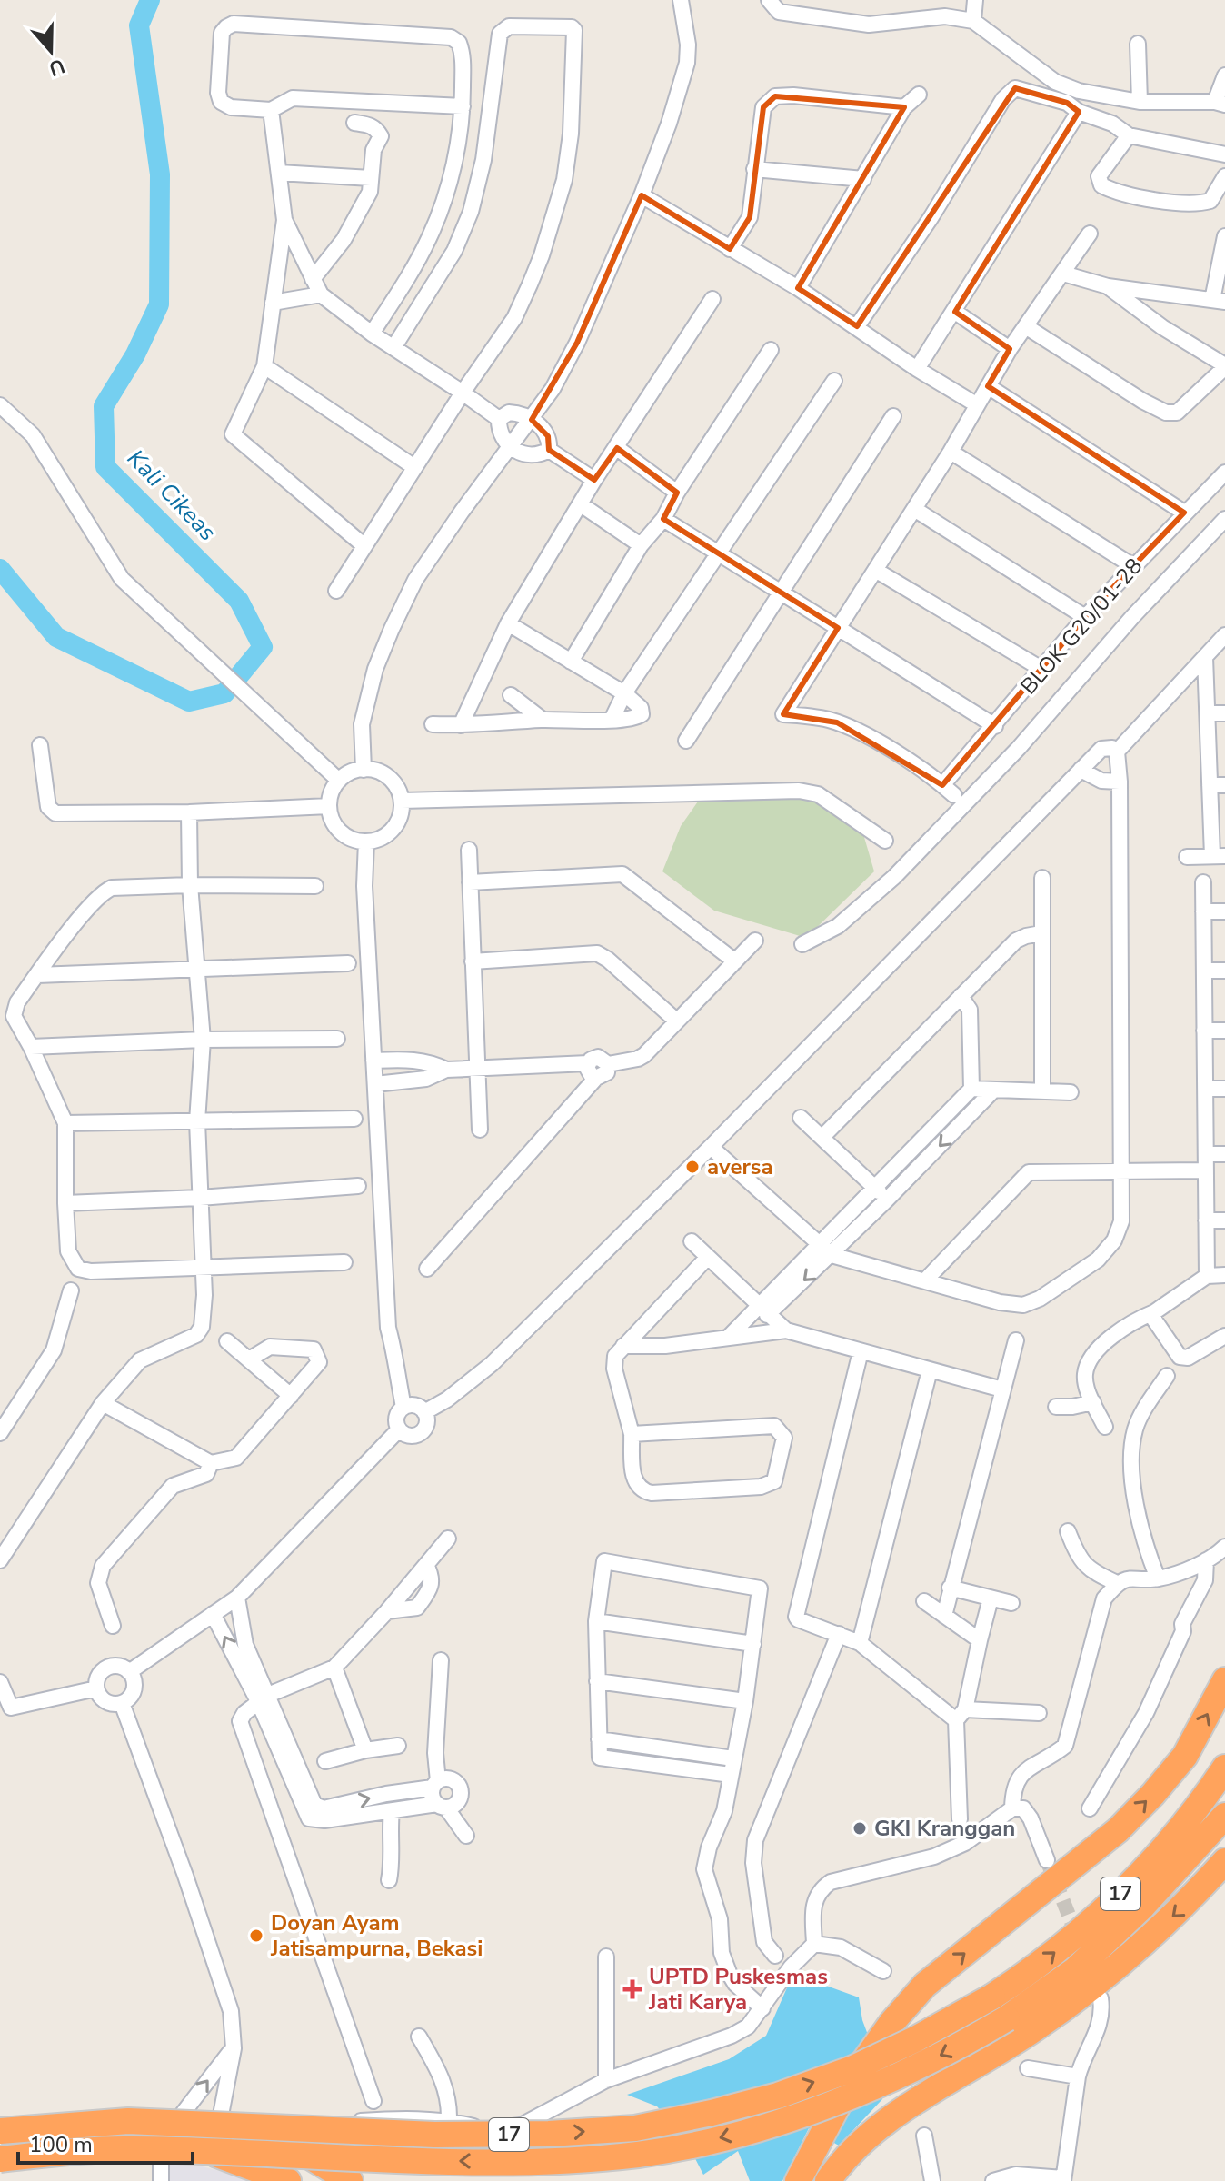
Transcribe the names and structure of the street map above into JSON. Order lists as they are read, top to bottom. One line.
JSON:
{"streets":{"highway":["17"],"street":["BLOK G20/01-28"]},"water":["Kali Cikeas"],"places":{"other":["aversa","GKI Kranggan","Doyan Ayam Jatisampurna, Bekasi"],"health":["UPTD Puskesmas Jati Karya"]},"scale_bar":"100 m","north":"bottom"}
